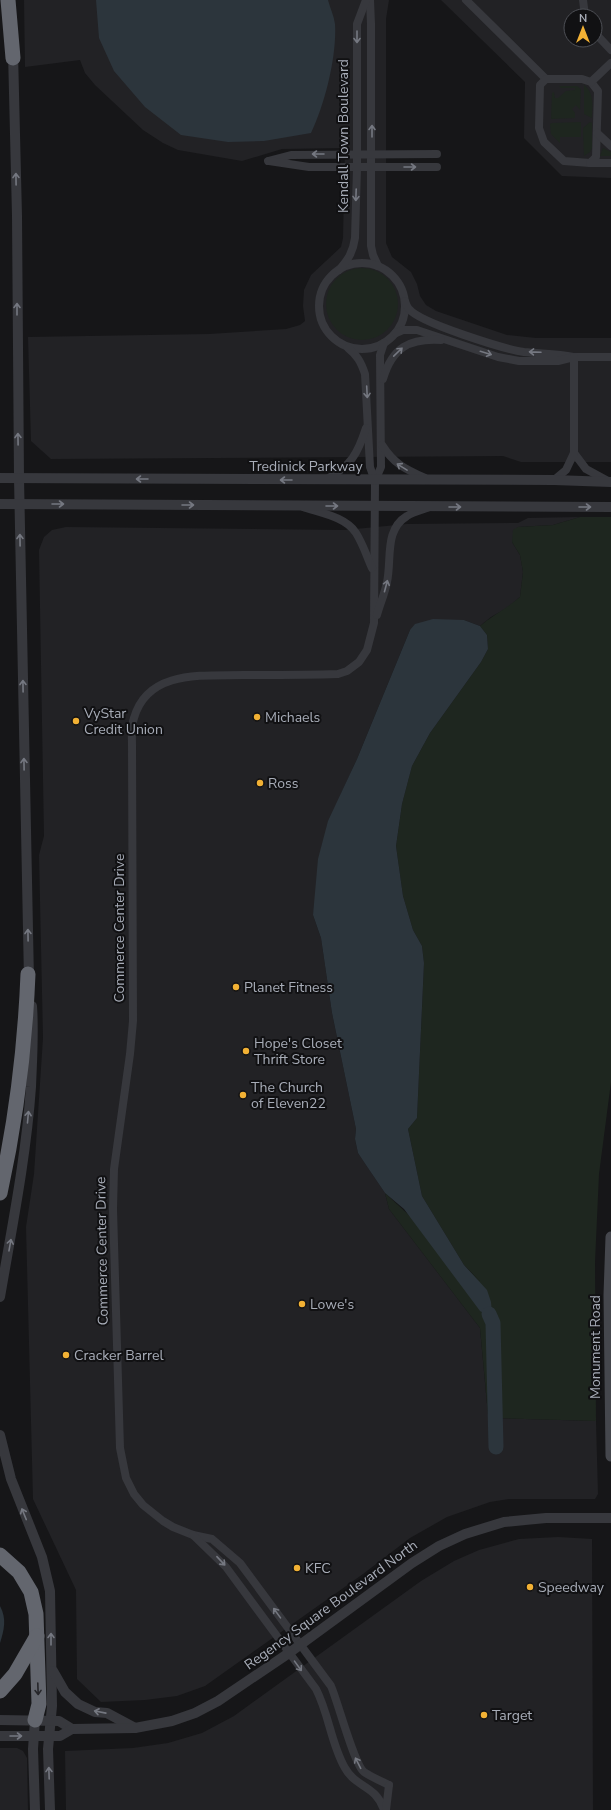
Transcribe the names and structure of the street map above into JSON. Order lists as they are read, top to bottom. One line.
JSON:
{"streets":{"main road":["Monument Road"],"street":["Kendall Town Boulevard","Tredinick Parkway","Commerce Center Drive","Regency Square Boulevard North"]},"crossings":[["Kendall Town Boulevard","Commerce Center Drive"],["Tredinick Parkway","Commerce Center Drive"],["Commerce Center Drive","Regency Square Boulevard North"]],"places":["Michaels","VyStar Credit Union","Ross","Planet Fitness","Hope's Closet Thrift Store","The Church of Eleven22","Lowe's","Cracker Barrel","KFC","Speedway","Target"],"north":"top"}
